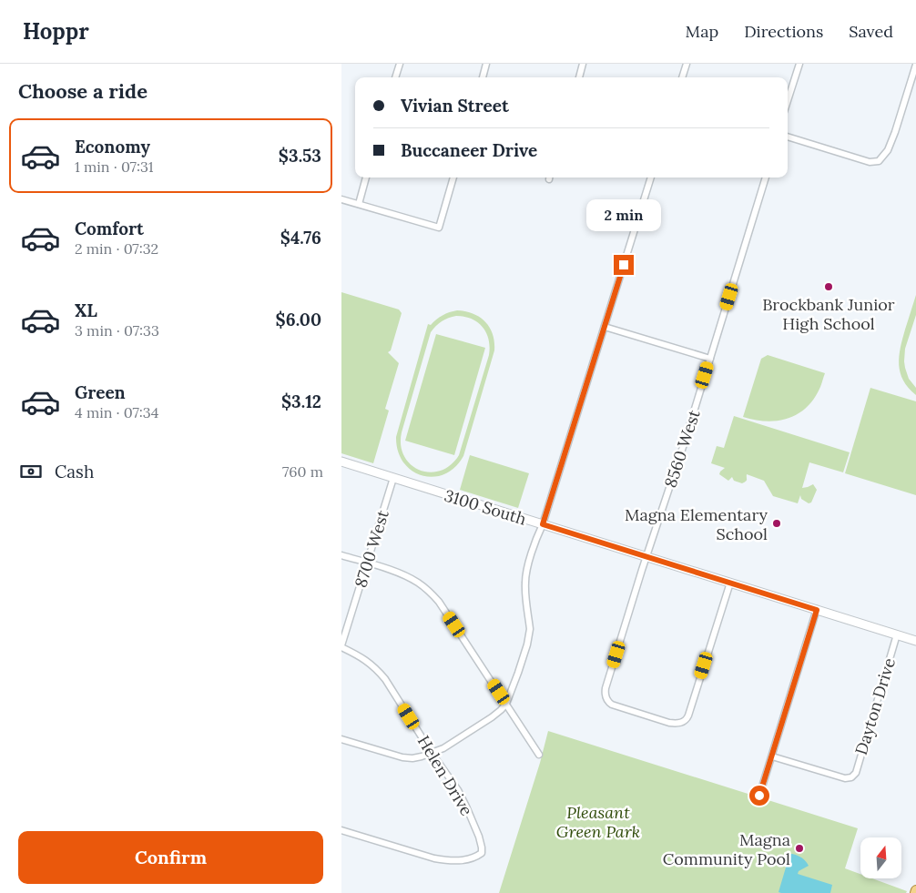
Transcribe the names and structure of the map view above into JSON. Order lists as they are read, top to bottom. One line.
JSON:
{"streets":{"street":["8560 West","3100 South","8700 West","Dayton Drive","Helen Drive"]},"crossings":[["8560 West","3100 South"],["3100 South","8700 West"],["3100 South","Dayton Drive"],["8700 West","Helen Drive"]],"parks":["Pleasant Green Park"],"places":["Brockbank Junior High School","Magna Elementary School","Magna Community Pool"],"north":"top","page":{"header":"Hoppr","nav":["Map","Directions","Saved"],"heading":"Choose a ride","banner":["Vivian Street","Buccaneer Drive"],"list":[{"name":"Economy","note":"1 min · 07:31","value":"$3.53"},{"name":"Comfort","note":"2 min · 07:32","value":"$4.76"},{"name":"XL","note":"3 min · 07:33","value":"$6.00"},{"name":"Green","note":"4 min · 07:34","value":"$3.12"}],"bubble":"2 min","pay":["Cash","760 m"],"buttons":"Confirm"}}
